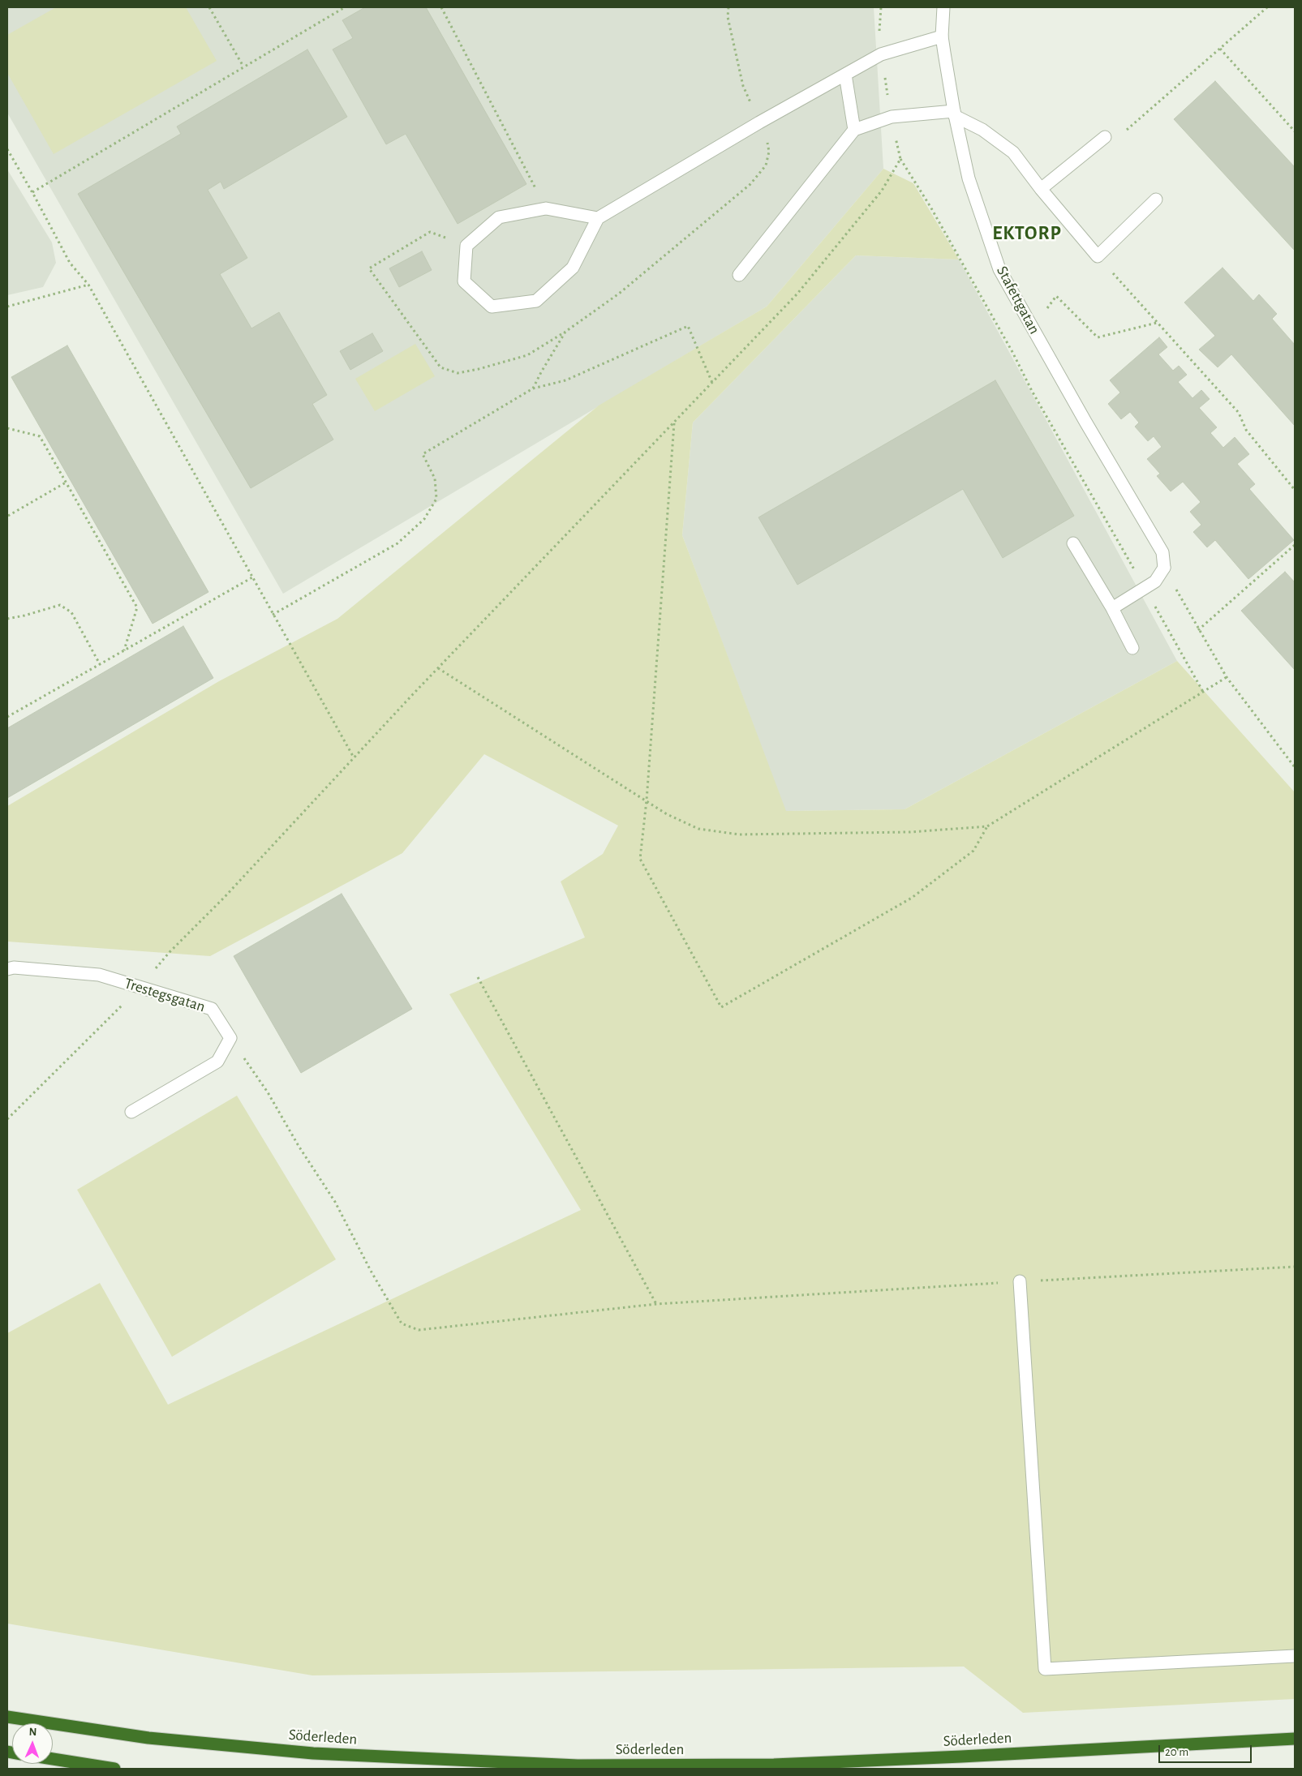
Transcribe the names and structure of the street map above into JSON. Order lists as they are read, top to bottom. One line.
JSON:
{"streets":{"highway":["Söderleden"],"street":["Stafettgatan","Trestegsgatan"]},"districts":["EKTORP"],"scale_bar":"20 m","north":"top"}
